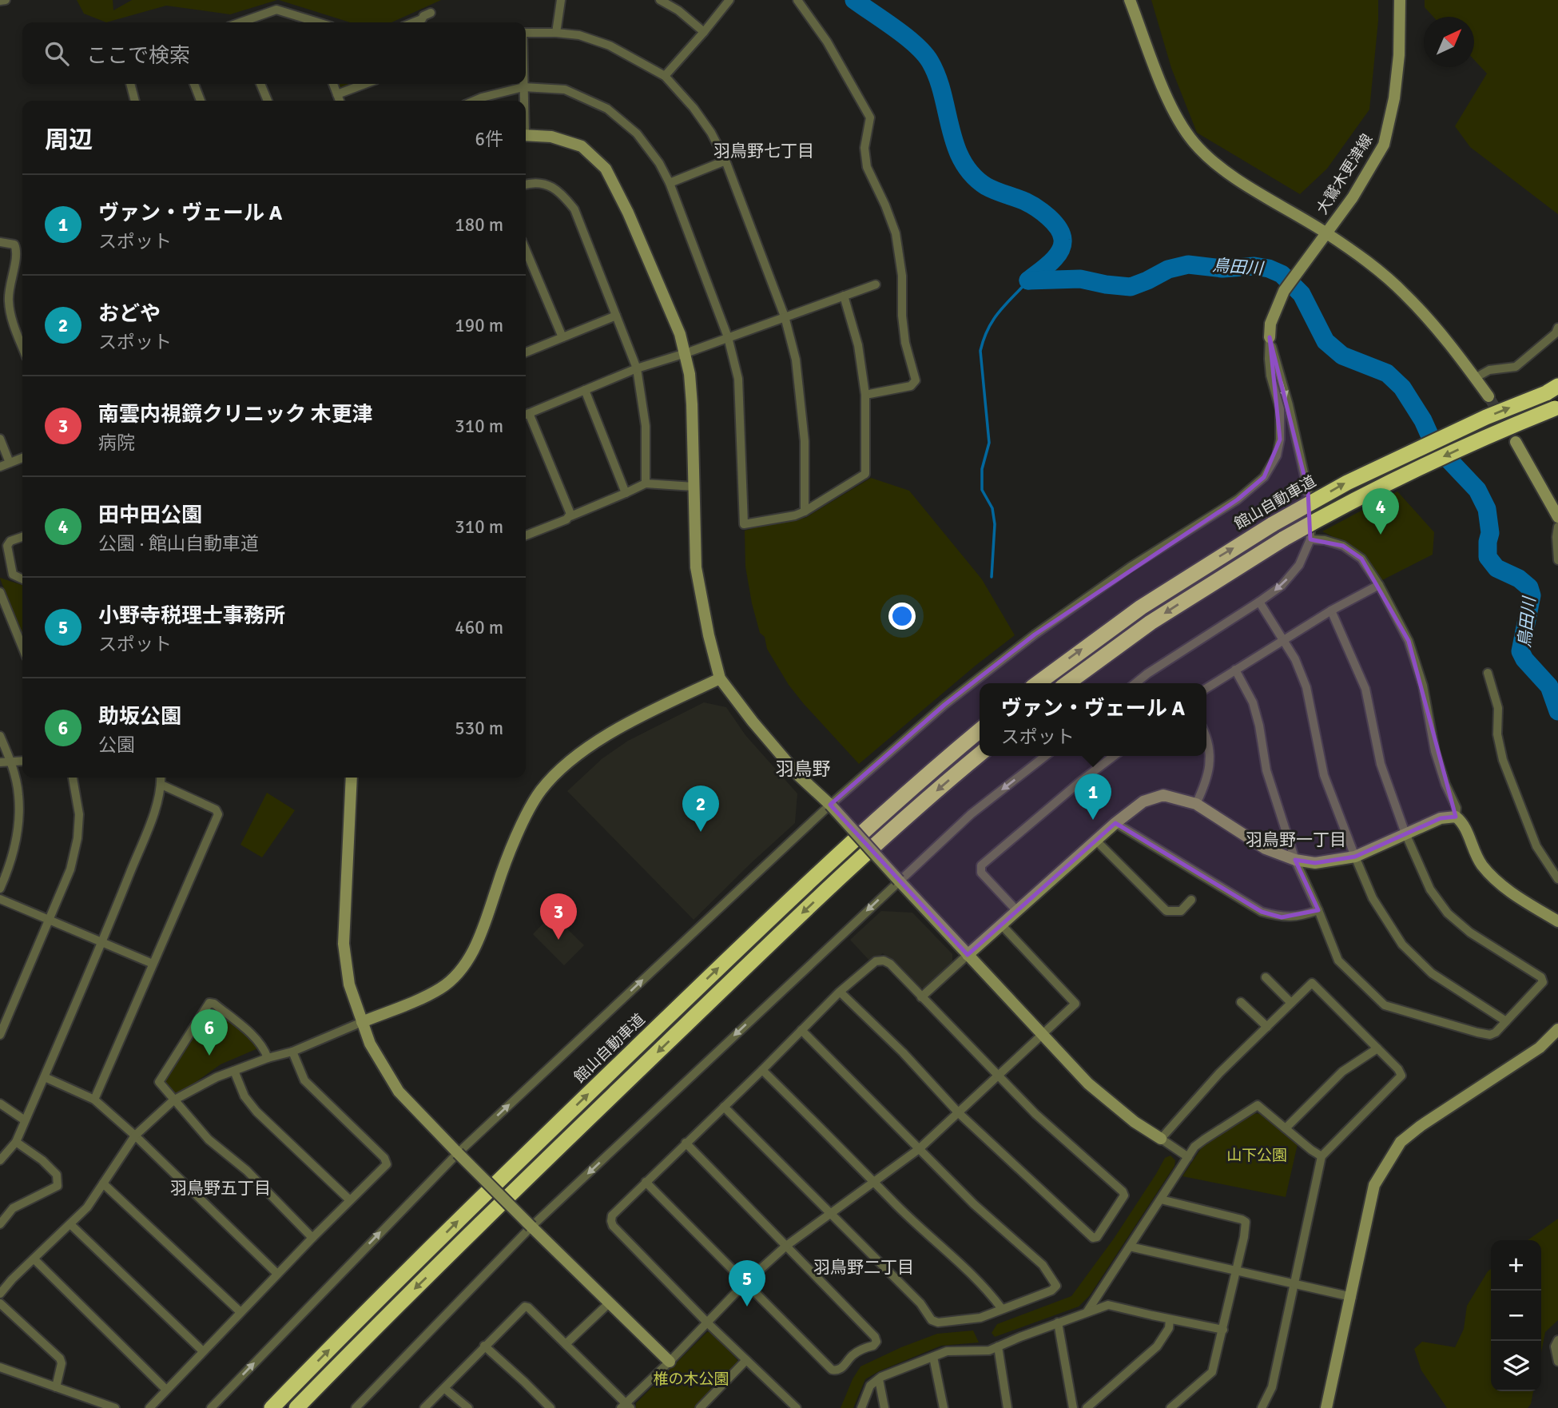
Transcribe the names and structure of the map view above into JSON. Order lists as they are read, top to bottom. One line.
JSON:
{"streets":{"highway":["館山自動車道"],"street":["大鷲木更津線"]},"districts":["羽鳥野七丁目","羽鳥野","羽鳥野一丁目","羽鳥野五丁目","羽鳥野二丁目"],"water":["鳥田川"],"parks":["山下公園","椎の木公園"],"north":"top right","page":{"search":"ここで検索","heading":["周辺","6件"],"list":[{"mark":"1","name":"ヴァン・ヴェール A","note":"スポット","value":"180 m"},{"mark":"2","name":"おどや","note":"スポット","value":"190 m"},{"mark":"3","name":"南雲内視鏡クリニック 木更津","note":"病院","value":"310 m"},{"mark":"4","name":"田中田公園","note":"公園 · 館山自動車道","value":"310 m"},{"mark":"5","name":"小野寺税理士事務所","note":"スポット","value":"460 m"},{"mark":"6","name":"助坂公園","note":"公園","value":"530 m"}],"pins":["4","1","2","3","6","5"],"popup":["ヴァン・ヴェール A","スポット"],"map_buttons":["+","−"]}}
